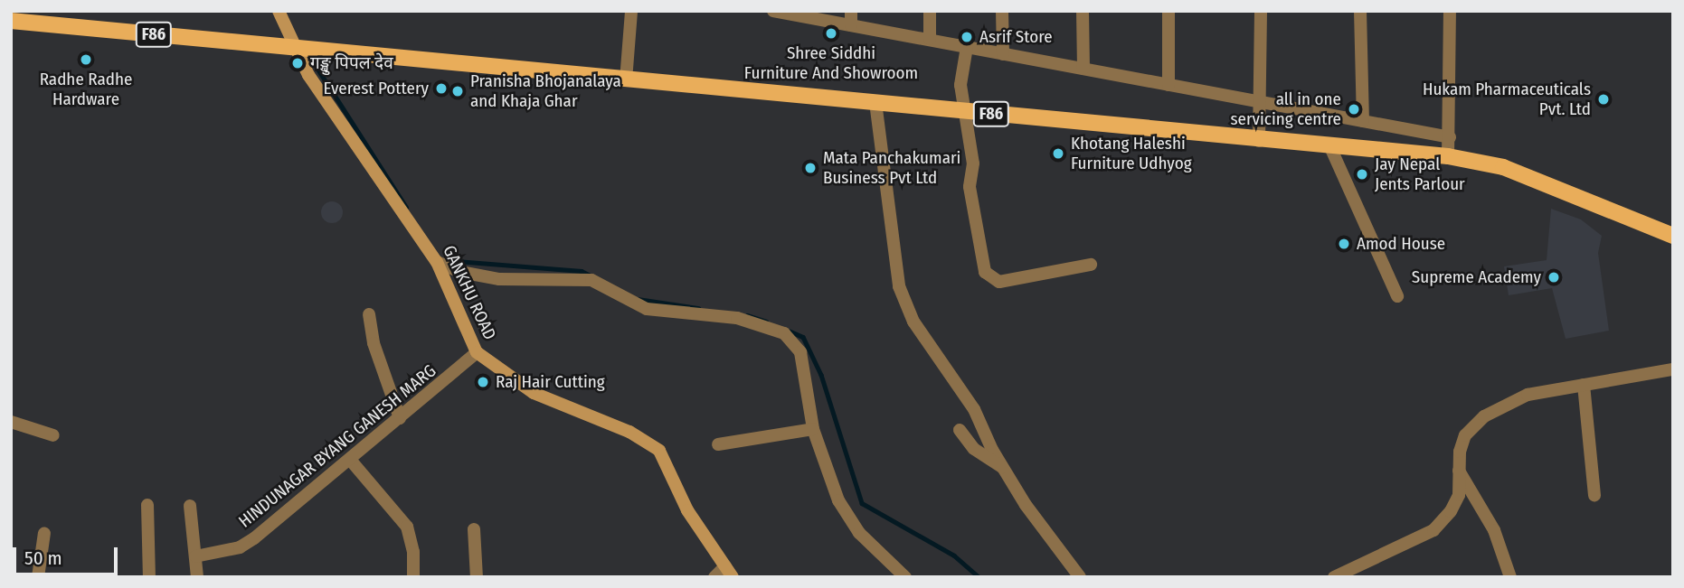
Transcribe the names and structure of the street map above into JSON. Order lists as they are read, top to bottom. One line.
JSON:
{"streets":{"main road":["F86","GANKHU ROAD"],"street":["HINDUNAGAR BYANG GANESH MARG"]},"crossings":[["F86","GANKHU ROAD"],["GANKHU ROAD","HINDUNAGAR BYANG GANESH MARG"]],"places":["Shree Siddhi Furniture And Showroom","Asrif Store","Radhe Radhe Hardware","गङ्खु पिपल देव","Everest Pottery","Pranisha Bhojanalaya and Khaja Ghar","Hukam Pharmaceuticals Pvt. Ltd","all in one servicing centre","Khotang Haleshi Furniture Udhyog","Mata Panchakumari Business Pvt Ltd","Jay Nepal Jents Parlour","Amod House","Supreme Academy","Raj Hair Cutting"],"scale_bar":"50 m"}
